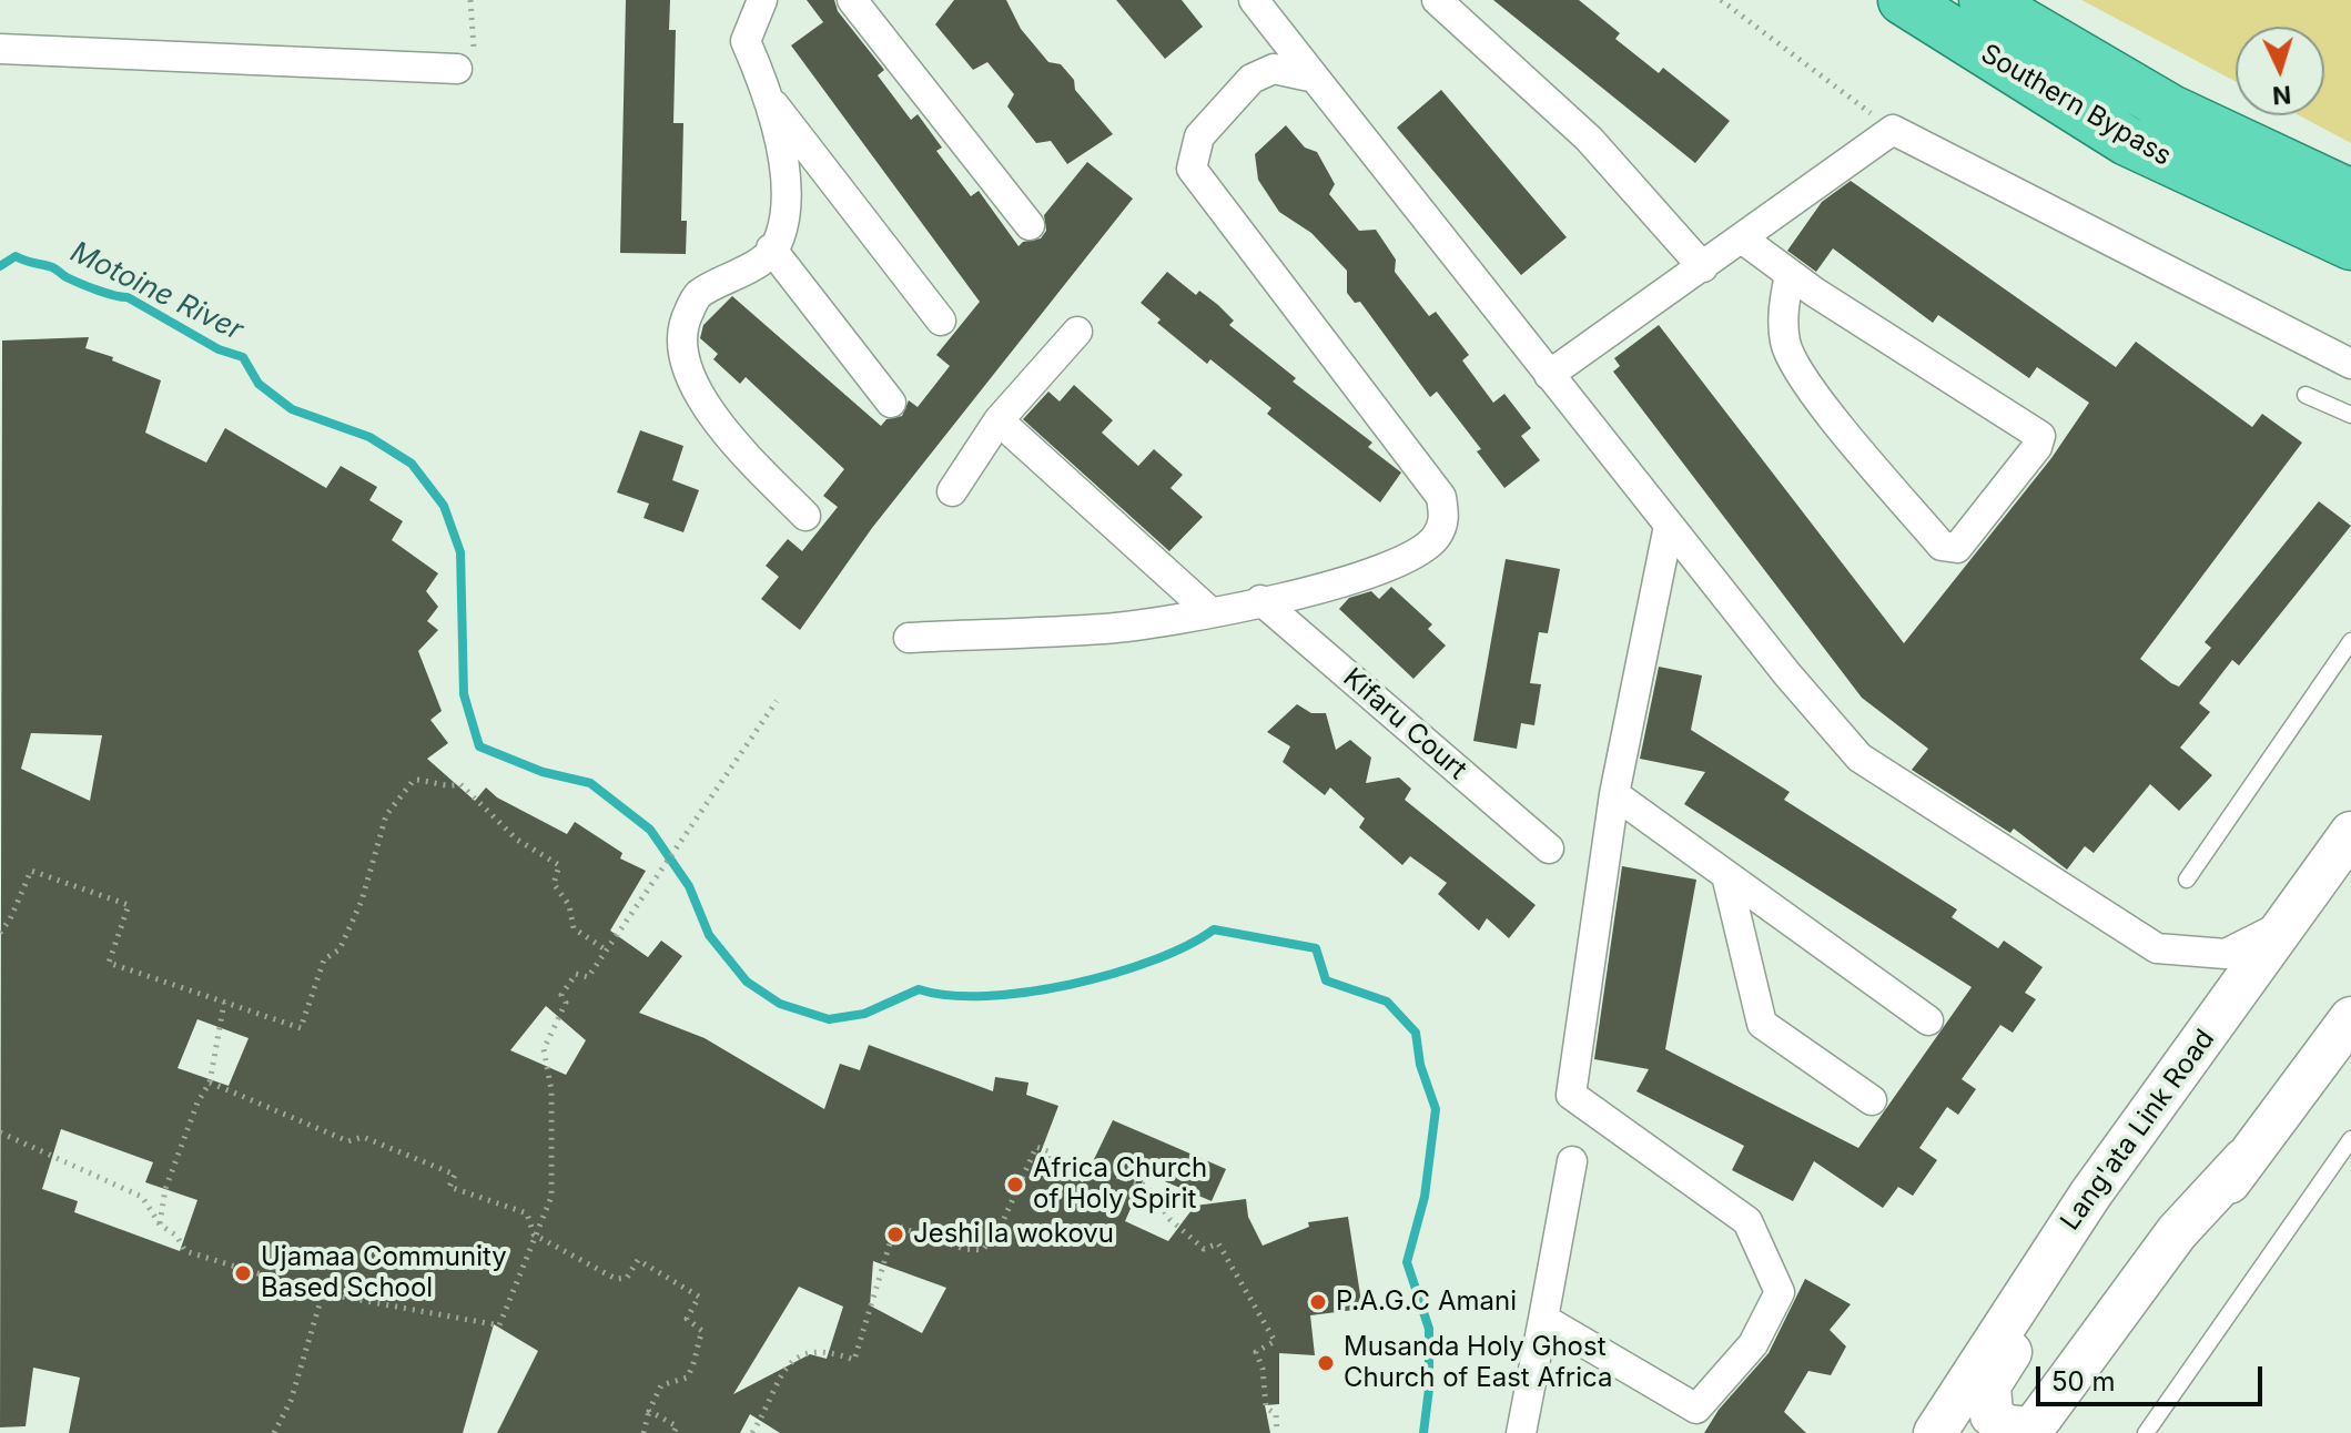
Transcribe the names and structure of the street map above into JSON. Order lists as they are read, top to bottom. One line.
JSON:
{"streets":{"highway":["Southern Bypass"],"main road":["Lang'ata Link Road"],"street":["Kifaru Court"]},"water":["Motoine River"],"places":["Africa Church of Holy Spirit","Jeshi la wokovu","Ujamaa Community Based School","P.A.G.C Amani","Musanda Holy Ghost Church of East Africa"],"scale_bar":"50 m","north":"bottom"}
